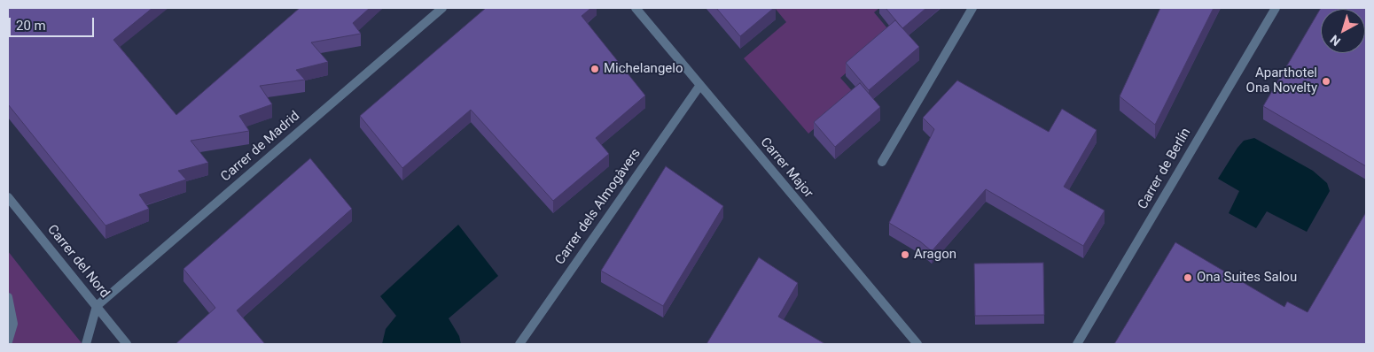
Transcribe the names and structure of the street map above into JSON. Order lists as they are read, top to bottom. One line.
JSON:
{"streets":{"street":["Carrer de Madrid","Carrer Major","Carrer de Berlín","Carrer dels Almogàvers","Carrer del Nord"]},"crossings":[["Carrer de Madrid","Carrer del Nord"],["Carrer Major","Carrer dels Almogàvers"]],"places":["Michelangelo","Aparthotel Ona Novelty","Aragon","Ona Suites Salou"],"scale_bar":"20 m","north":"bottom left"}
